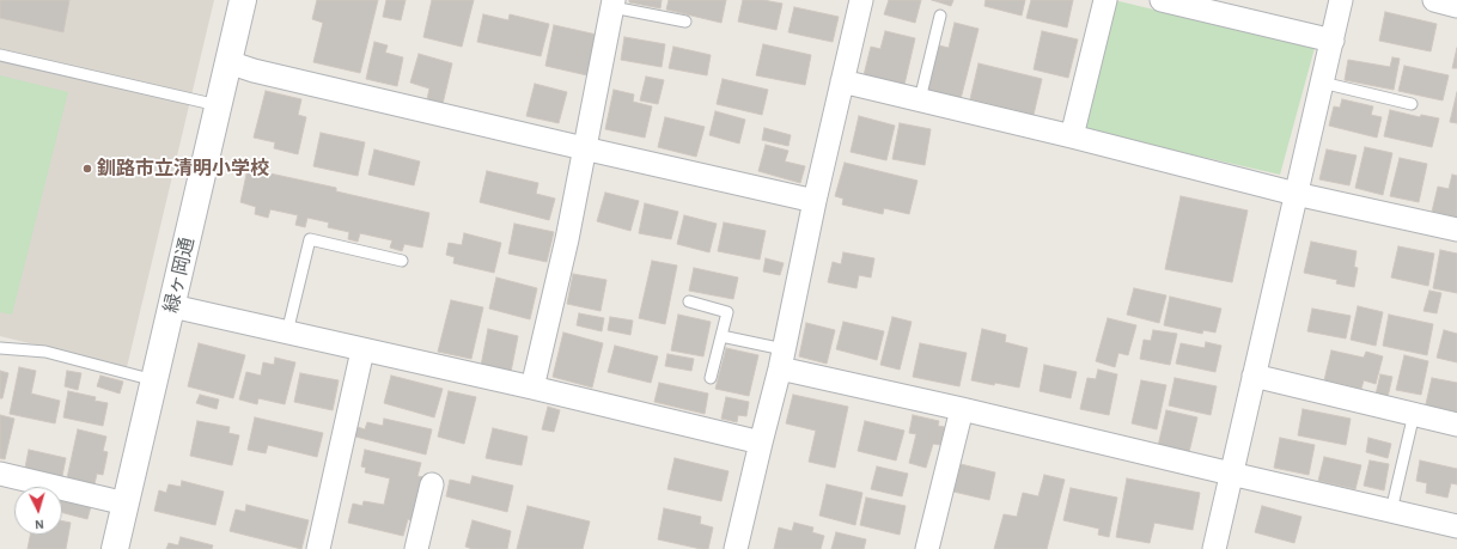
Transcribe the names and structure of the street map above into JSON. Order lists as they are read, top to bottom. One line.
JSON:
{"streets":{"street":["緑ヶ岡通"]},"places":["釧路市立清明小学校"],"north":"bottom"}
